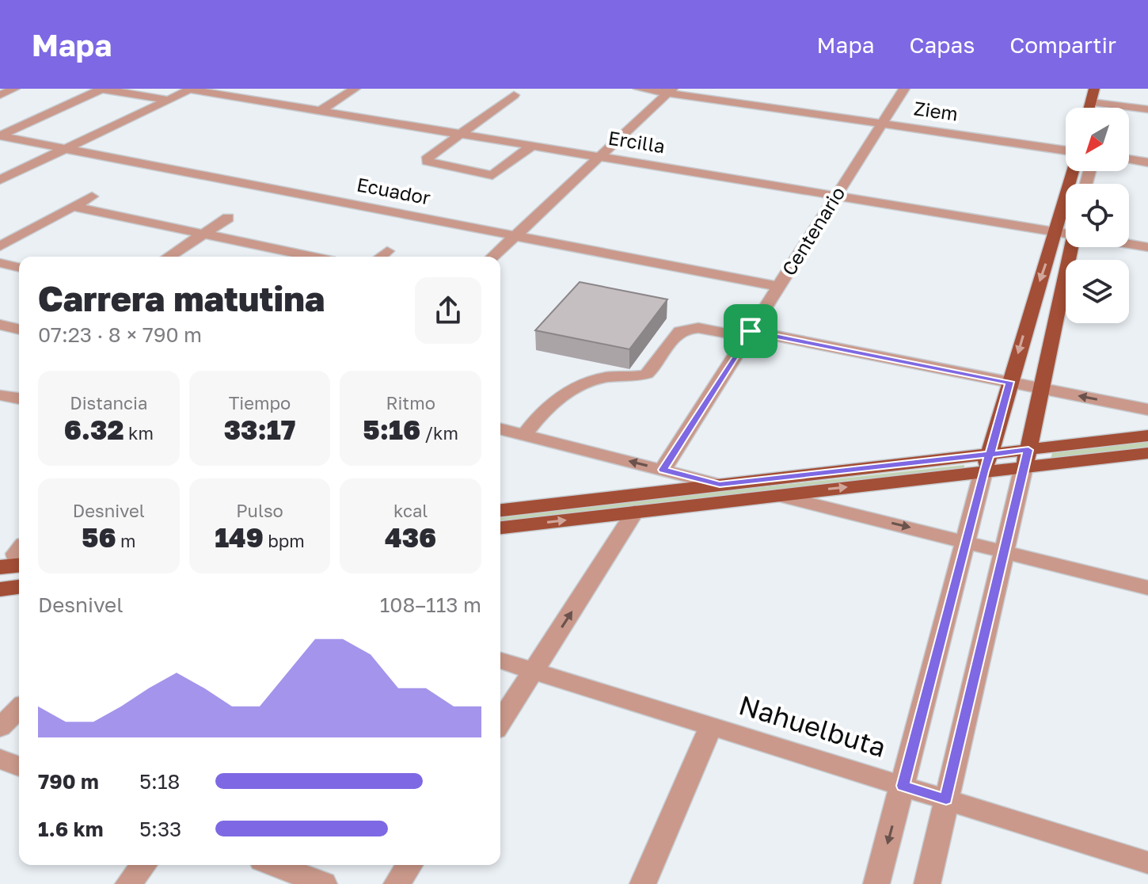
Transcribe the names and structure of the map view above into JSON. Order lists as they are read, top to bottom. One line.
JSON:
{"streets":{"street":["Ziem","Ercilla","Ecuador","Centenario","Nahuelbuta"]},"crossings":[["Ziem","Centenario"],["Ercilla","Centenario"],["Ecuador","Centenario"]],"north":"bottom left","page":{"header":"Mapa","nav":["Mapa","Capas","Compartir"],"heading":["Carrera matutina","07:23 · 8 × 790 m"],"stats":[["Distancia","6.32 km"],["Tiempo","33:17"],["Ritmo","5:16 /km"],["Desnivel","56 m"],["Pulso","149 bpm"],["kcal","436"]],"chart":["Desnivel","108–113 m"],"list":[{"name":"790 m","note":"5:18"},{"name":"1.6 km","note":"5:33"}]}}
